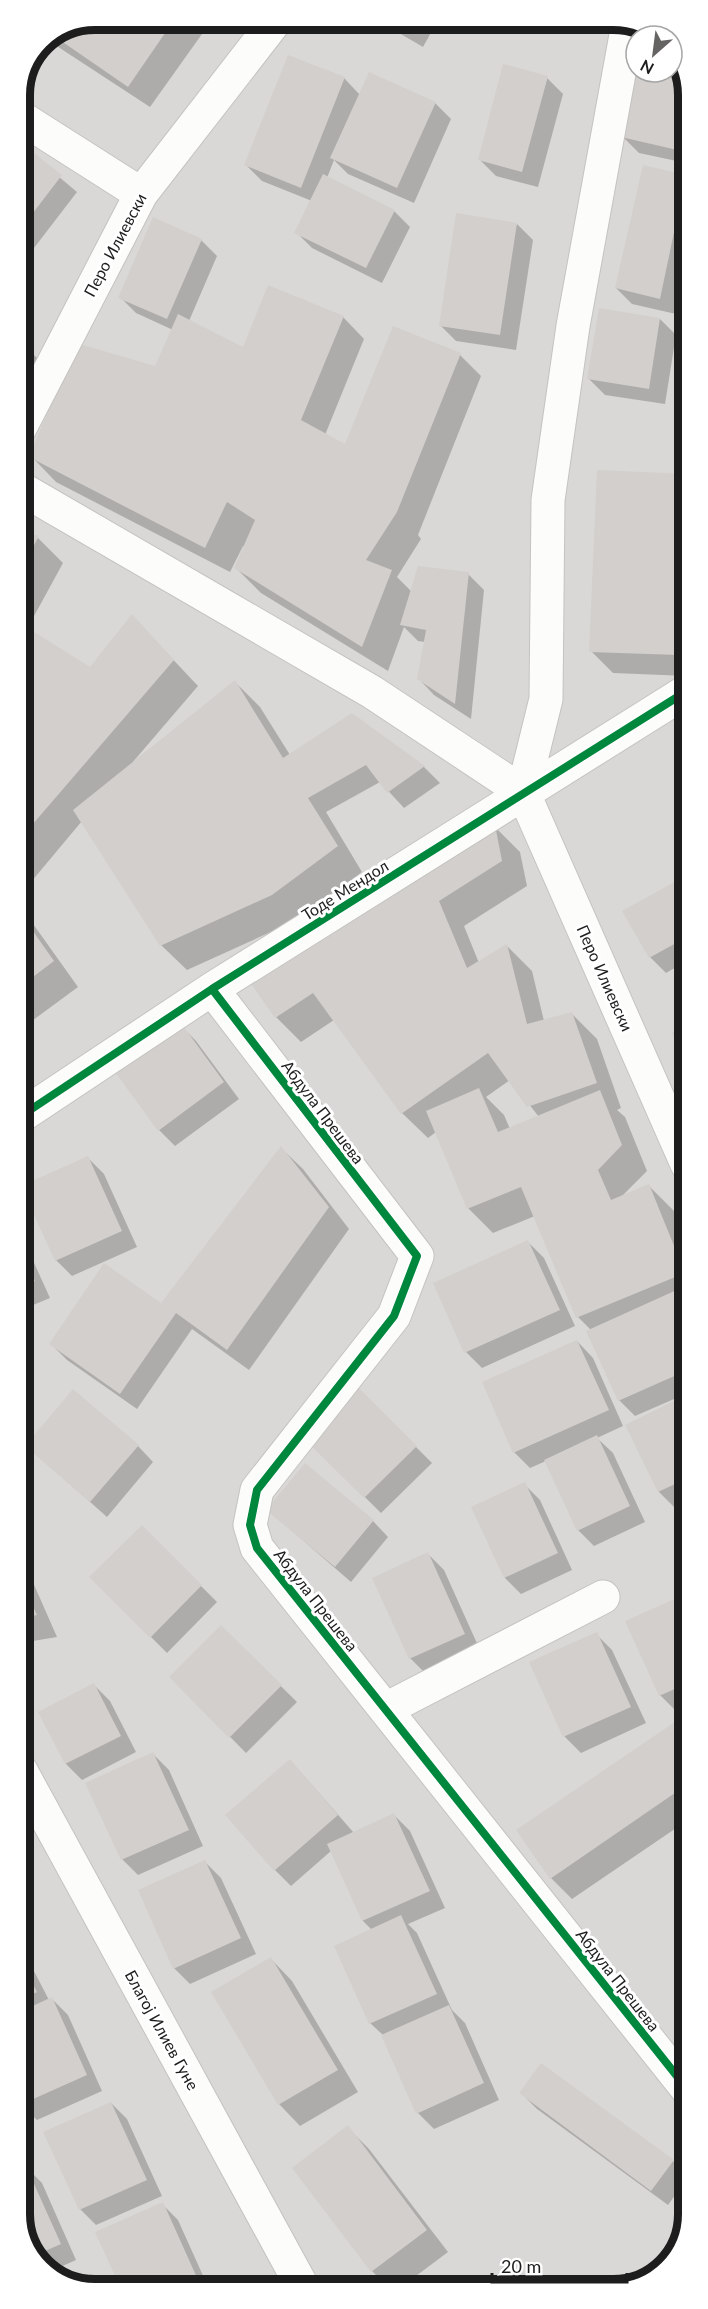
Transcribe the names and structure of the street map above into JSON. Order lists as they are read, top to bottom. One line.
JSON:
{"streets":{"street":["Перо Илиевски","Тоде Мендол","Абдула Прешева","Благој Илиев Гуне"]},"crossings":[["Перо Илиевски","Тоде Мендол"],["Тоде Мендол","Абдула Прешева"]],"scale_bar":"20 m","north":"bottom left"}
